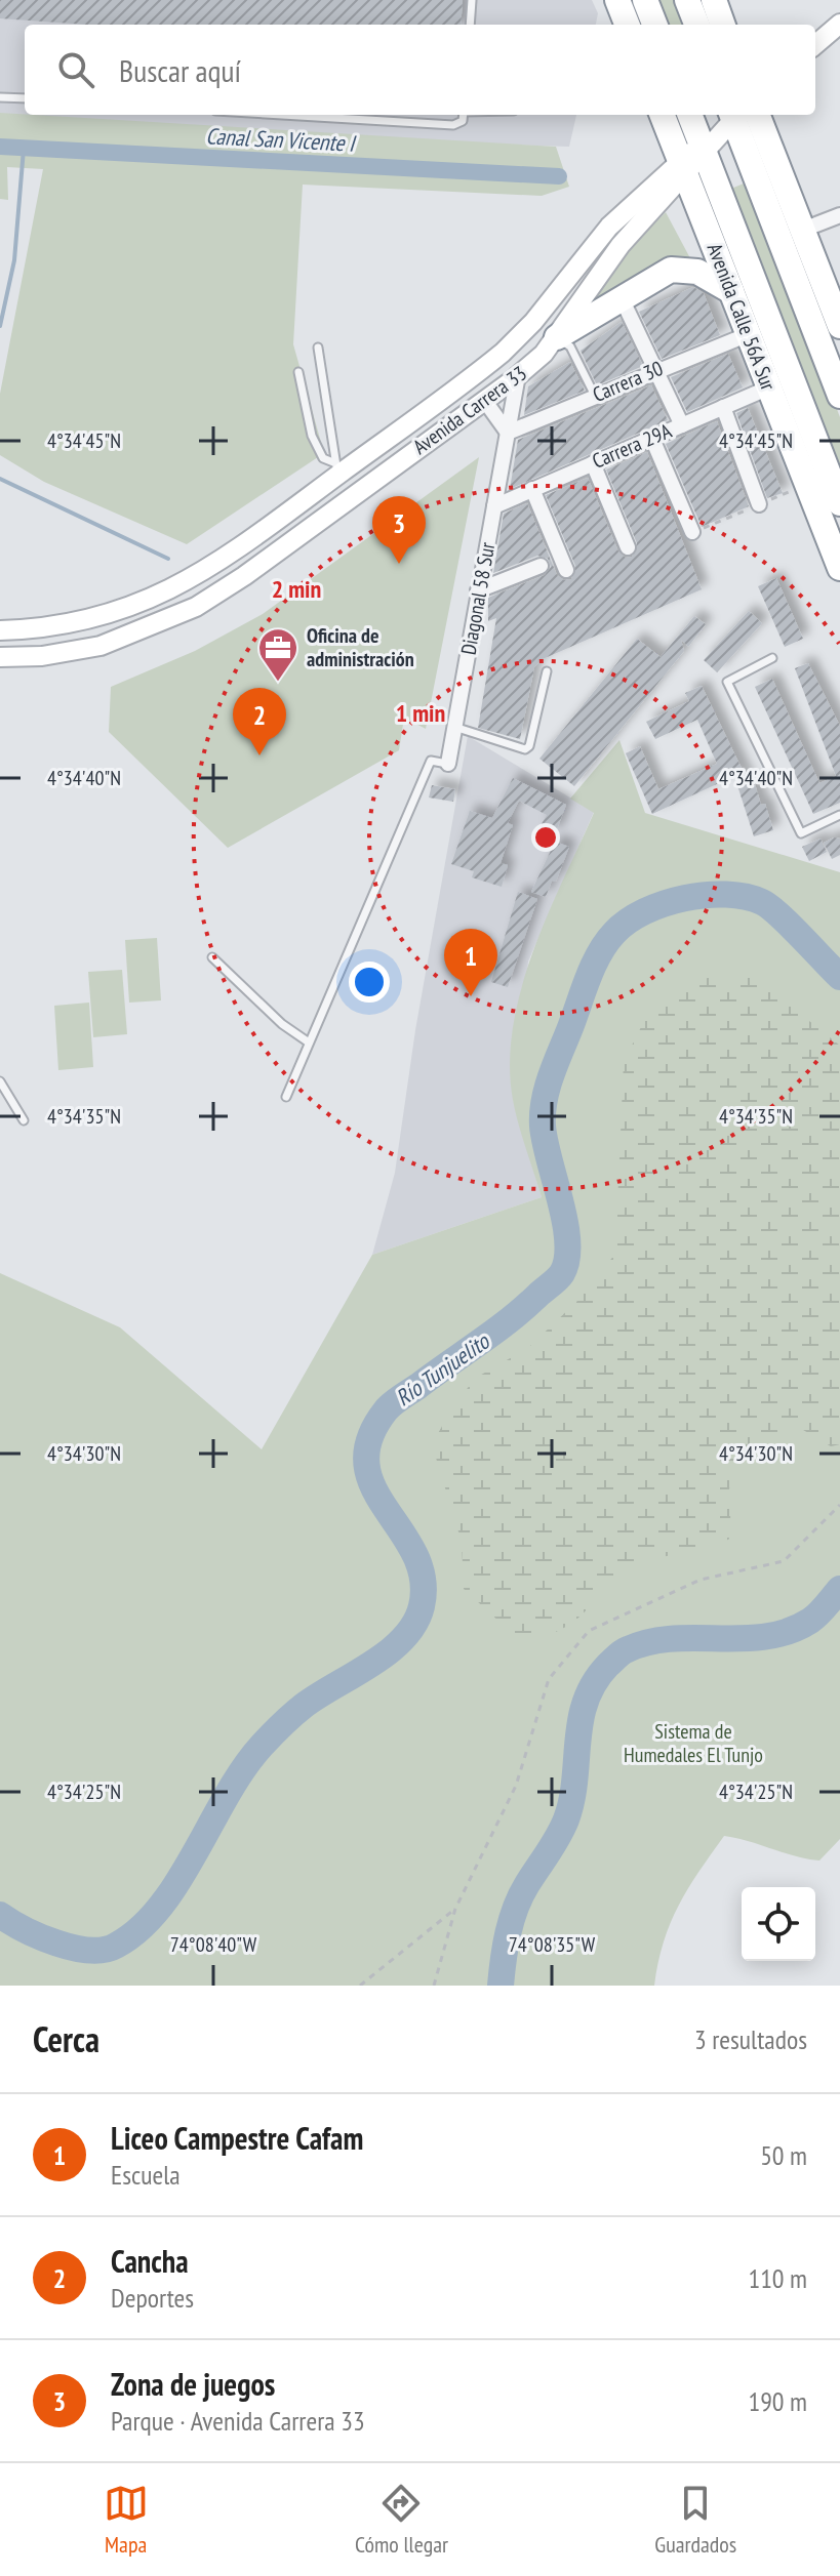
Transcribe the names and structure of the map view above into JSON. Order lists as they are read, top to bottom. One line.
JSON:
{"streets":{"highway":["Avenida Calle 56A Sur"],"main road":["Avenida Carrera 33"],"street":["Carrera 30","Carrera 29A","Diagonal 58 Sur"]},"crossings":[["Avenida Calle 56A Sur","Carrera 30"],["Avenida Calle 56A Sur","Avenida Carrera 33"],["Avenida Calle 56A Sur","Carrera 29A"],["Carrera 30","Diagonal 58 Sur"],["Avenida Carrera 33","Diagonal 58 Sur"],["Carrera 29A","Diagonal 58 Sur"]],"water":["Canal San Vicente I","Río Tunjuelito"],"parks":["Sistema de Humedales El Tunjo"],"places":{"office":["Oficina de administración"]},"page":{"search":"Buscar aquí","pins":["3","2","1"],"heading":["Cerca","3 resultados"],"list":[{"mark":"1","name":"Liceo Campestre Cafam","note":"Escuela","value":"50 m"},{"mark":"2","name":"Cancha","note":"Deportes","value":"110 m"},{"mark":"3","name":"Zona de juegos","note":"Parque · Avenida Carrera 33","value":"190 m"}],"nav":["Mapa","Cómo llegar","Guardados"]},"coordinates":["4°34'45\"N","4°34'40\"N","4°34'35\"N","4°34'30\"N","4°34'25\"N","74°08'40\"W","74°08'35\"W"],"rings":["2 min","1 min"]}
